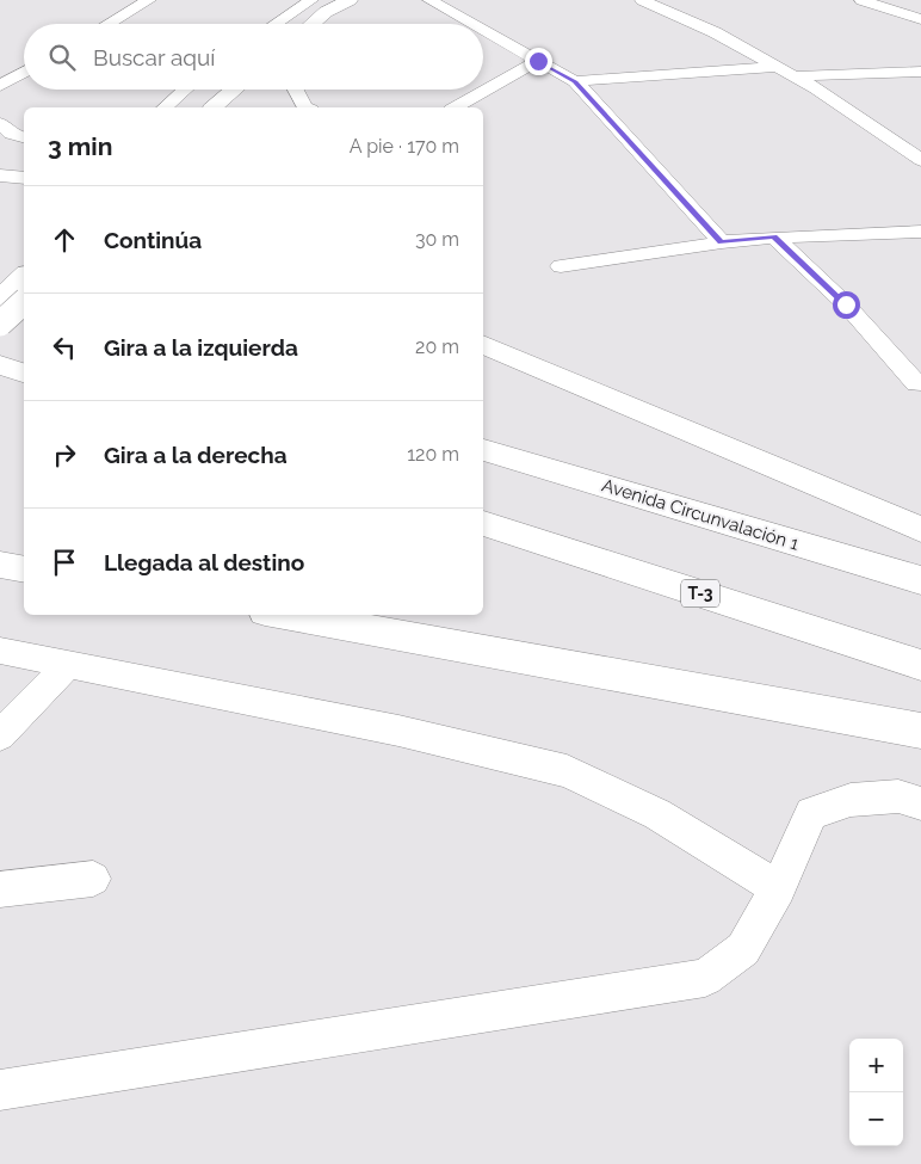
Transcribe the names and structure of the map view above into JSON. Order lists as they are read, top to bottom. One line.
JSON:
{"streets":{"main road":["Avenida Circunvalación 1","T-3"]},"page":{"search":"Buscar aquí","heading":["3 min","A pie · 170 m"],"list":[["Continúa","30 m"],["Gira a la izquierda","20 m"],["Gira a la derecha","120 m"],"Llegada al destino"],"map_buttons":["+","−"]}}
